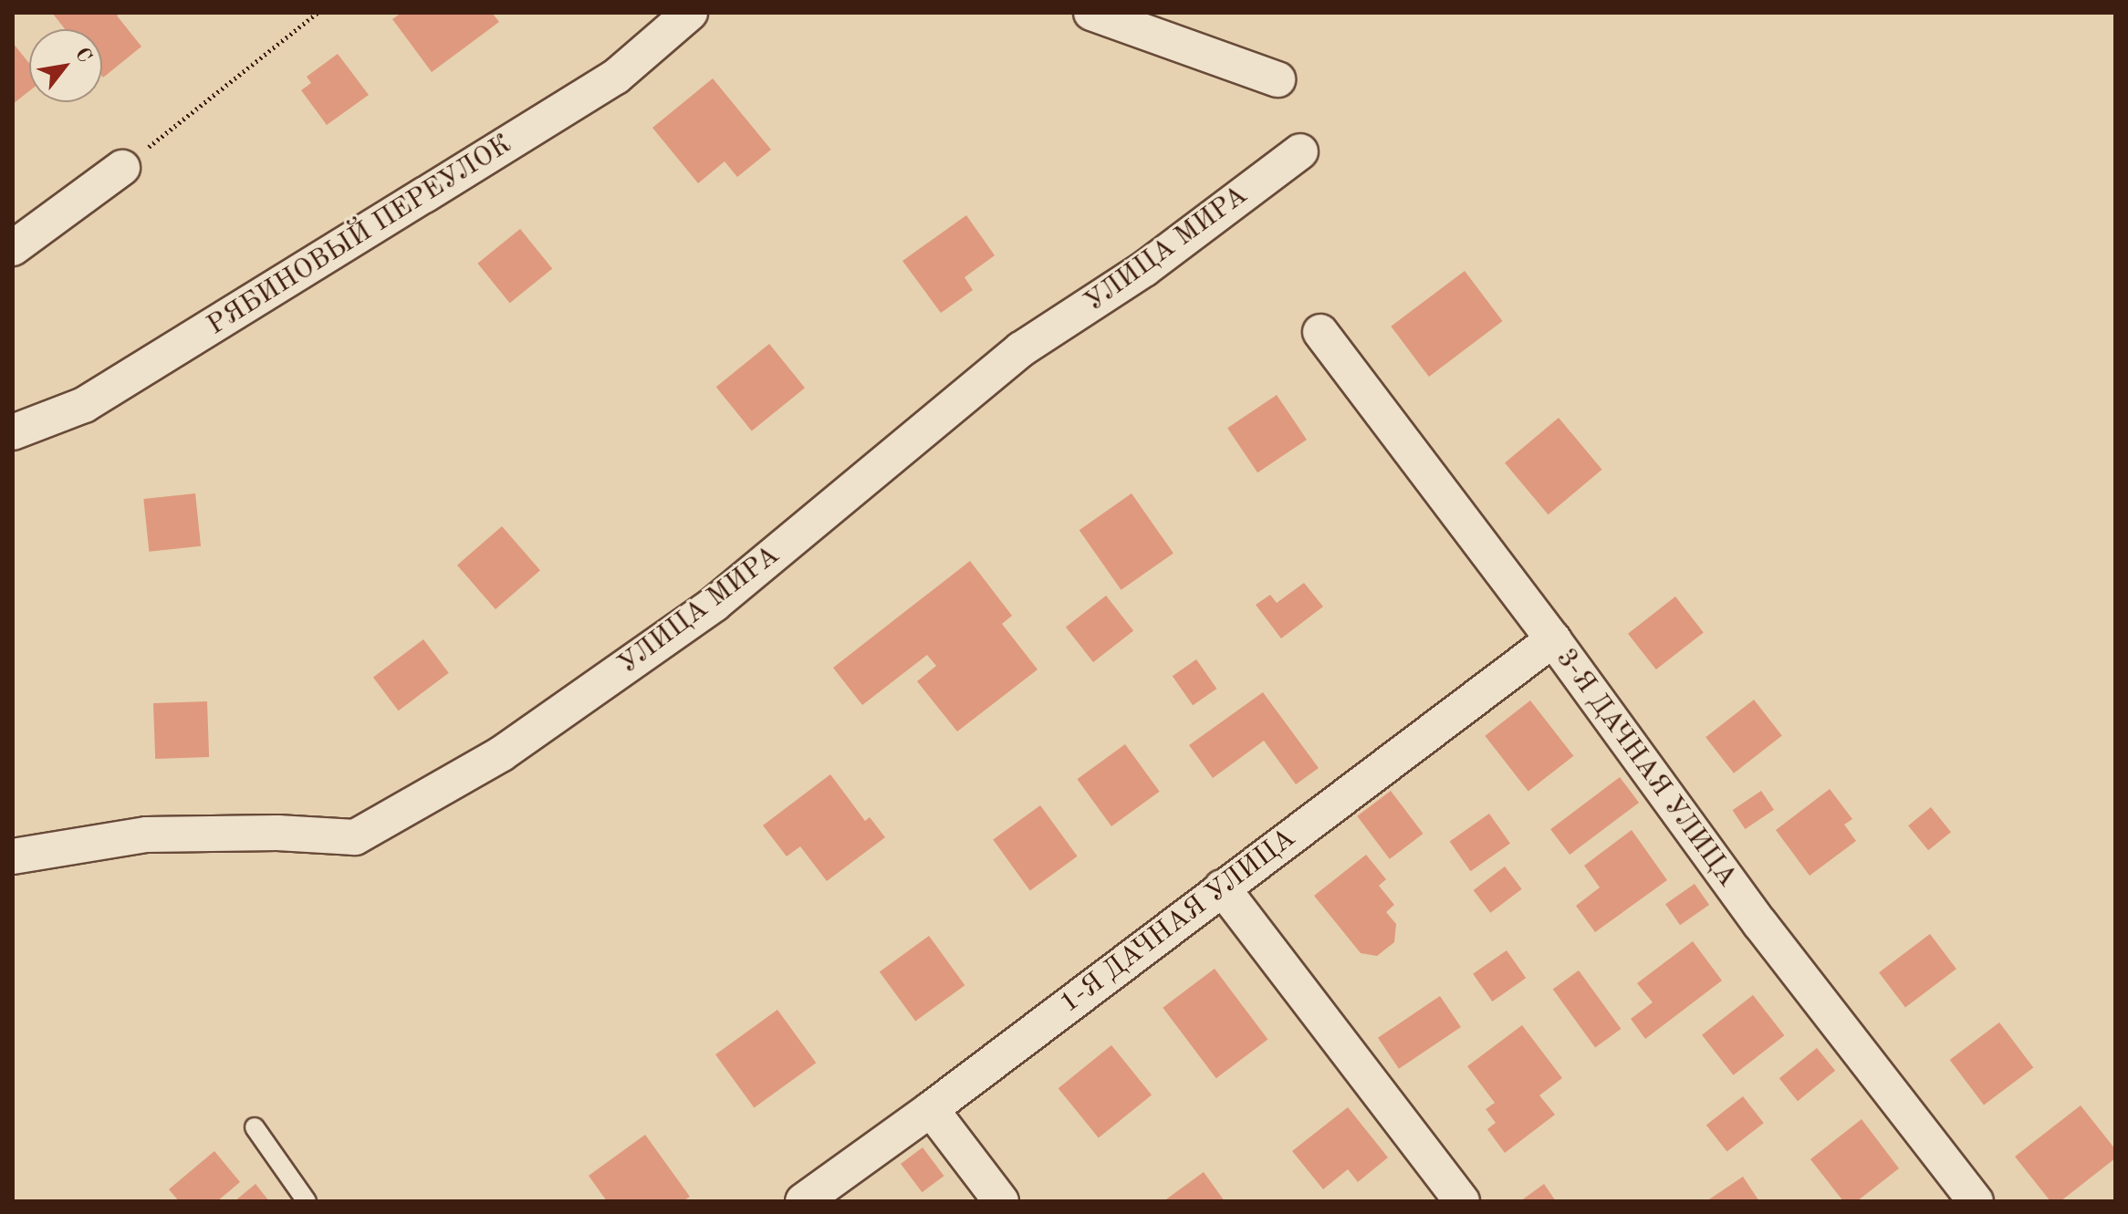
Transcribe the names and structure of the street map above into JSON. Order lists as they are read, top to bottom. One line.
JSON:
{"streets":{"street":["РЯБИНОВЫЙ ПЕРЕУЛОК","УЛИЦА МИРА","3-Я ДАЧНАЯ УЛИЦА","1-Я ДАЧНАЯ УЛИЦА"]},"crossings":[["3-Я ДАЧНАЯ УЛИЦА","1-Я ДАЧНАЯ УЛИЦА"]],"north":"top right"}
